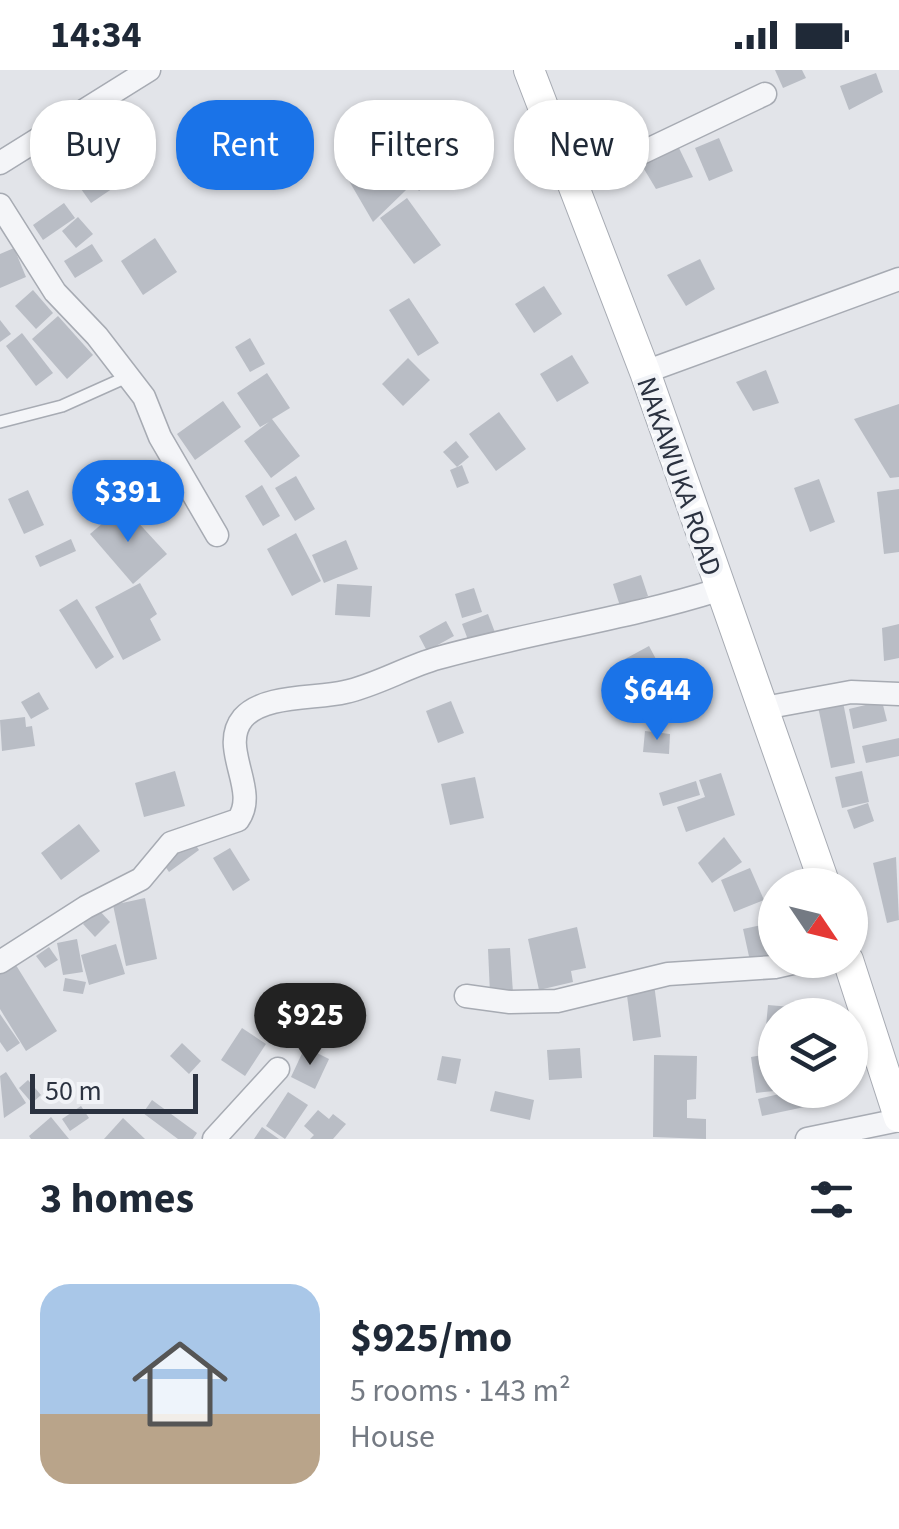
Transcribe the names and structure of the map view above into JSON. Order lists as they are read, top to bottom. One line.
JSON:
{"streets":{"main road":["NAKAWUKA ROAD"]},"scale_bar":"50 m","north":"bottom right","page":{"status":"14:34","chip":["Buy","Rent","Filters","New"],"price":["$391","$644","$925"],"scale":"50 m","heading":"3 homes","list":[{"name":"$925/mo","note":"5 rooms · 143 m² · House"}]}}
